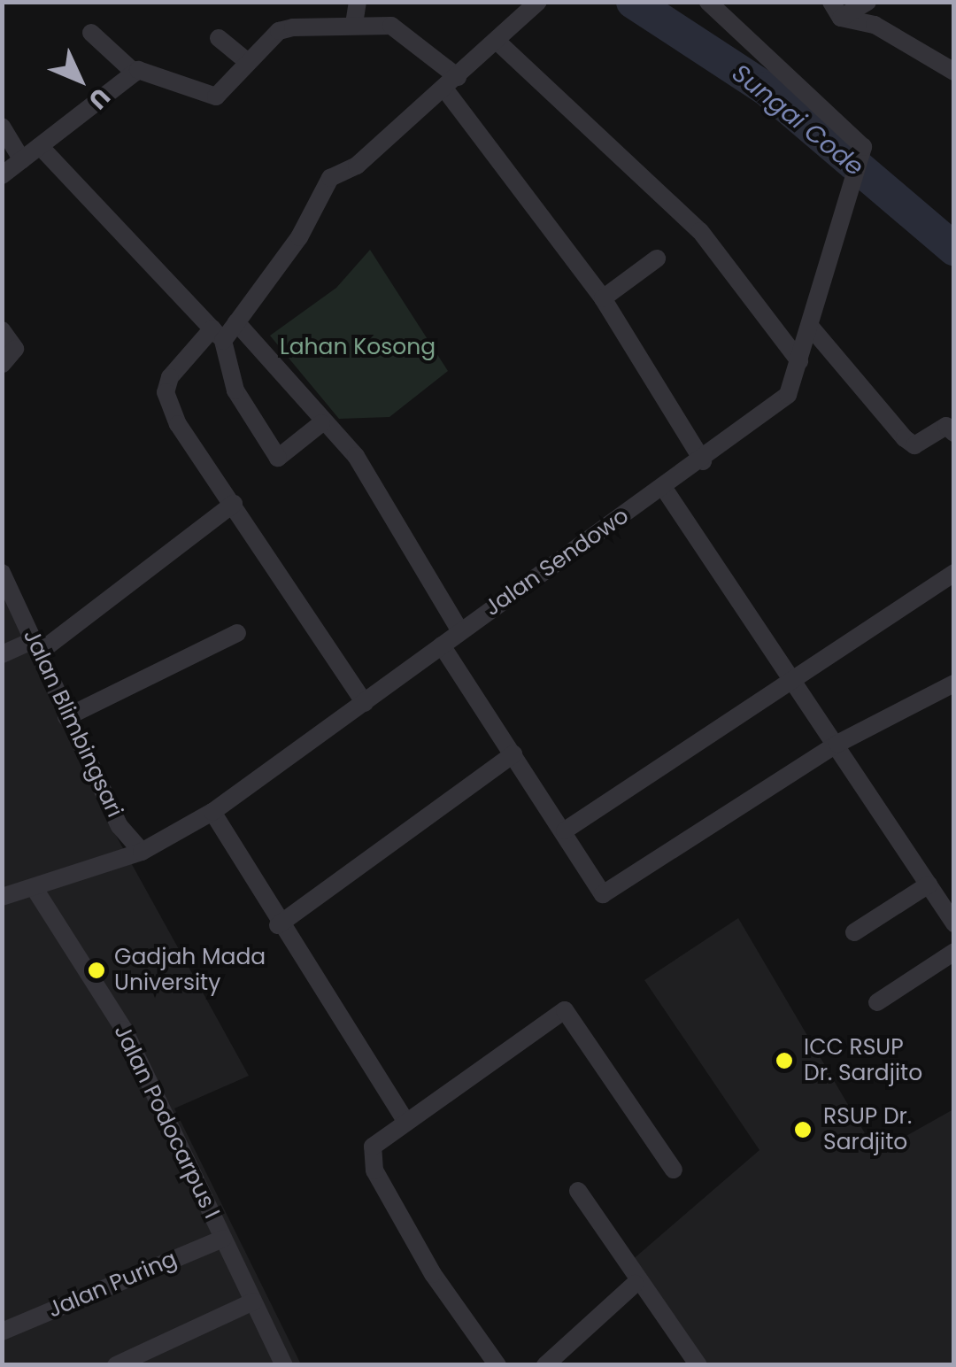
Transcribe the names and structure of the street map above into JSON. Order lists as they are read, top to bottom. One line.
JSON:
{"streets":{"street":["Jalan Sendowo","Jalan Blimbingsari","Jalan Podocarpus I","Jalan Puring"]},"crossings":[["Jalan Sendowo","Jalan Blimbingsari"],["Jalan Sendowo","Jalan Podocarpus I"],["Jalan Podocarpus I","Jalan Puring"]],"water":["Sungai Code"],"parks":["Lahan Kosong"],"places":["Gadjah Mada University","ICC RSUP Dr. Sardjito","RSUP Dr. Sardjito"],"north":"bottom right"}
